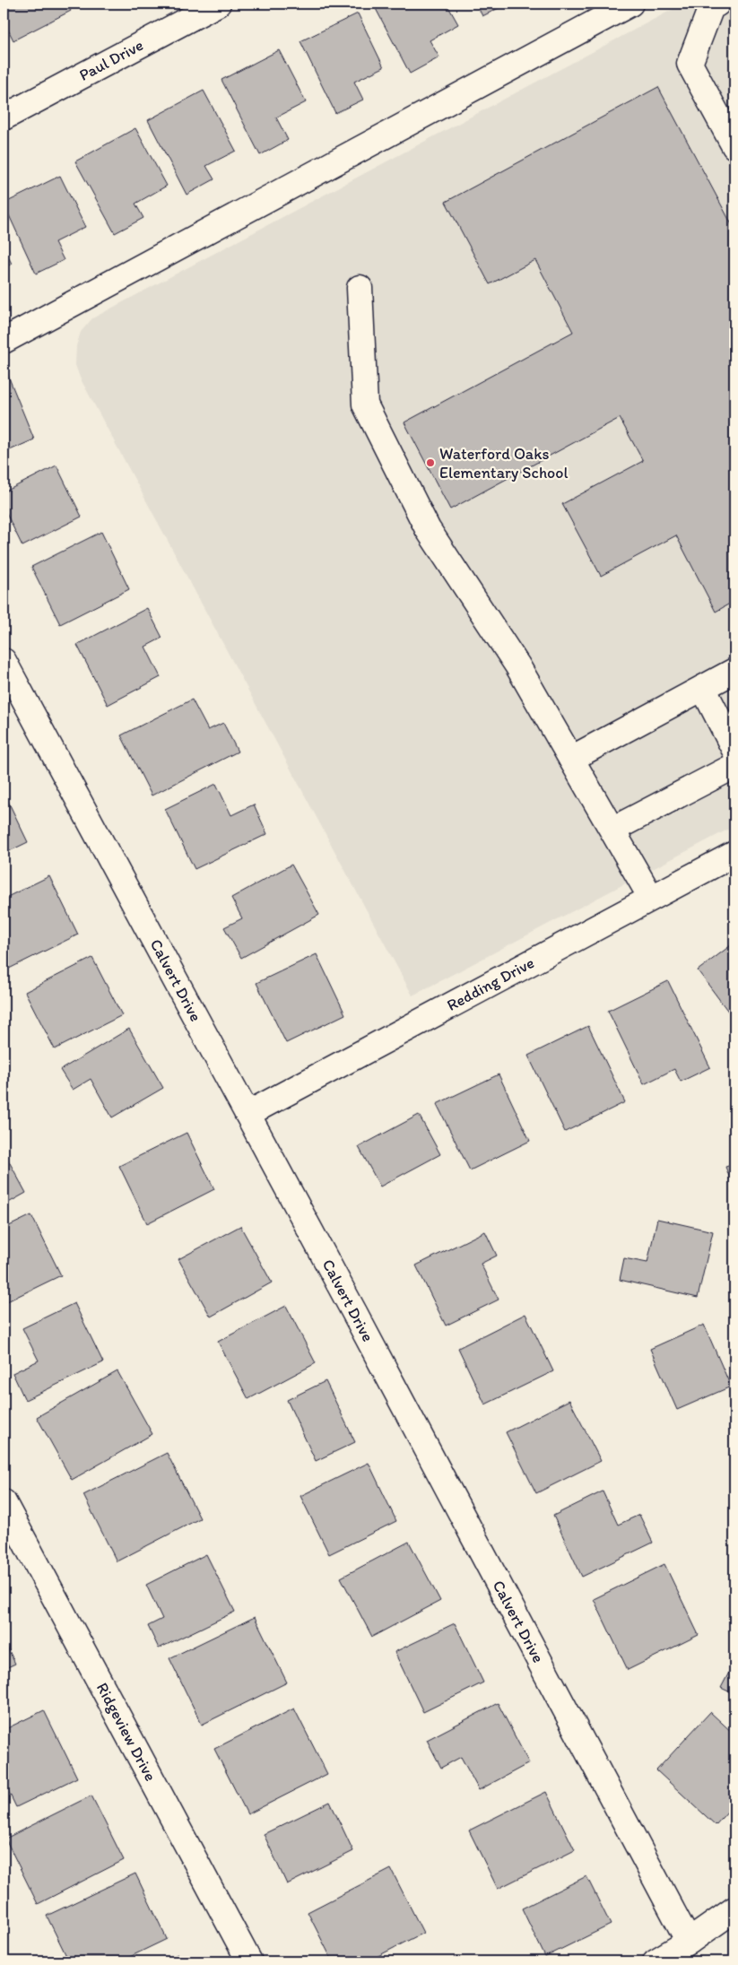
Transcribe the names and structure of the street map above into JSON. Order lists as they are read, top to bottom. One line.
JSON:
{"streets":{"street":["Paul Drive","Calvert Drive","Redding Drive","Ridgeview Drive"]},"crossings":[["Calvert Drive","Redding Drive"]],"places":["Waterford Oaks Elementary School"]}
